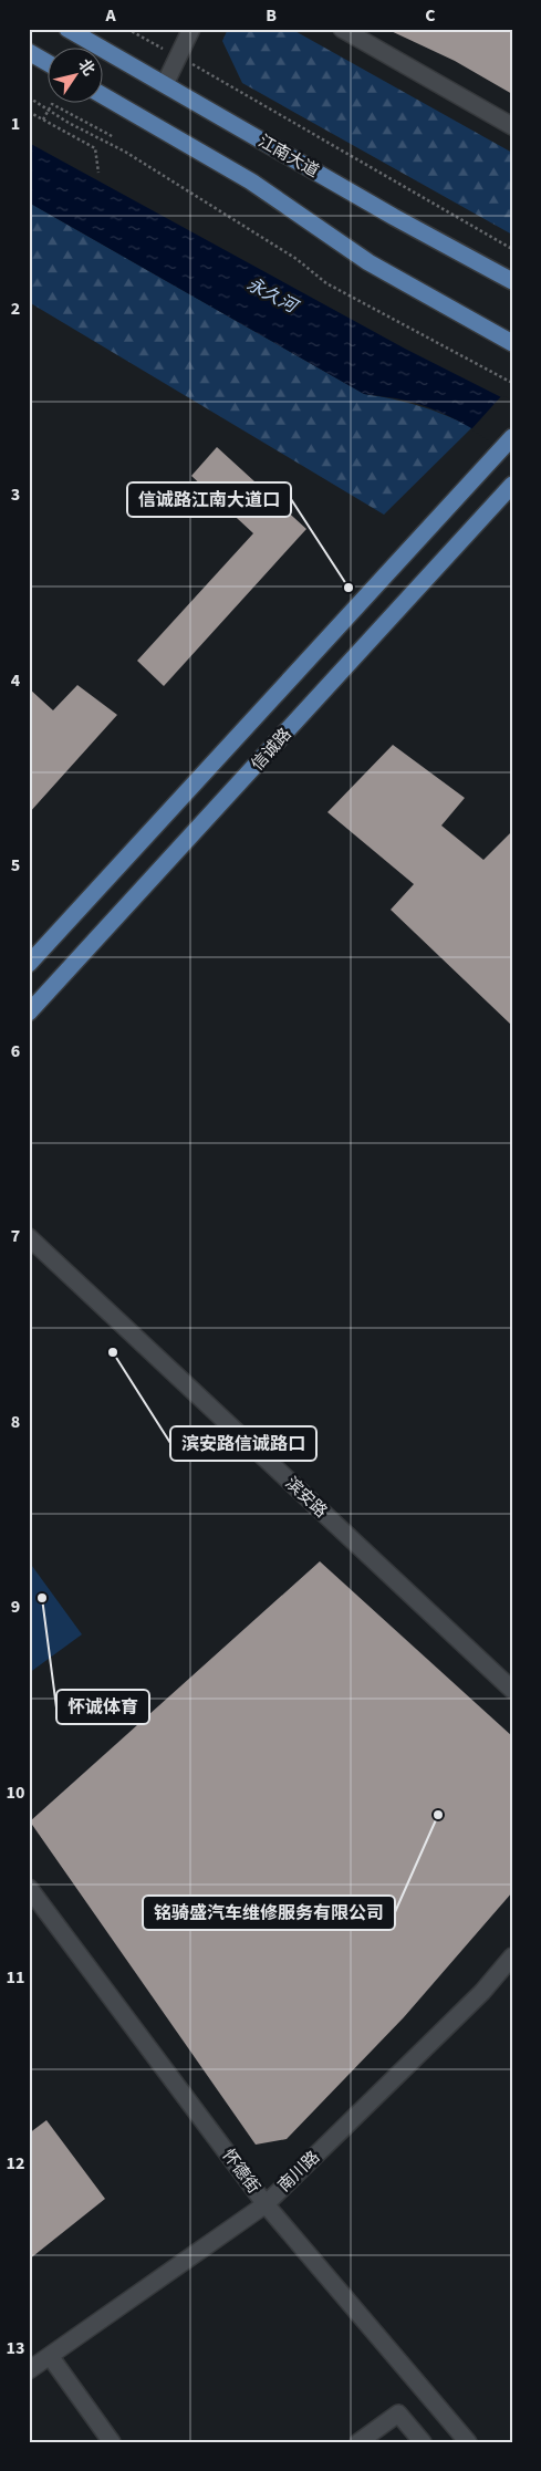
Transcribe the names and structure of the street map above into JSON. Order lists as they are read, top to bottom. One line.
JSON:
{"streets":{"main road":["江南大道","信诚路"],"street":["滨安路","怀德街","南川路"]},"crossings":[["怀德街","南川路"]],"water":["永久河"],"places":["信诚路江南大道口","滨安路信诚路口","怀诚体育","铭骑盛汽车维修服务有限公司"],"north":"top right","grid":{"columns":["A","B","C"],"rows":["1","2","3","4","5","6","7","8","9","10","11","12","13"]}}
